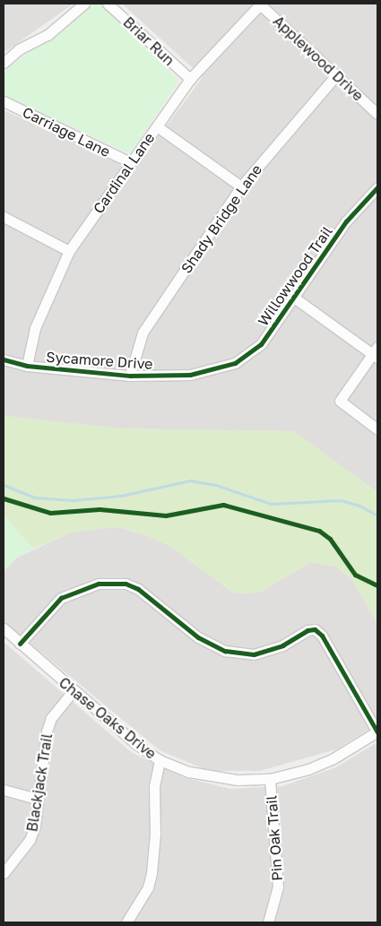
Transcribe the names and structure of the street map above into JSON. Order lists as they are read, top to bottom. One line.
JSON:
{"streets":{"street":["Briar Run","Applewood Drive","Carriage Lane","Cardinal Lane","Shady Bridge Lane","Willowwood Trail","Sycamore Drive","Chase Oaks Drive","Blackjack Trail","Pin Oak Trail"]},"crossings":[["Briar Run","Cardinal Lane"],["Applewood Drive","Cardinal Lane"],["Applewood Drive","Shady Bridge Lane"],["Carriage Lane","Cardinal Lane"],["Cardinal Lane","Sycamore Drive"],["Shady Bridge Lane","Sycamore Drive"],["Willowwood Trail","Sycamore Drive"],["Chase Oaks Drive","Blackjack Trail"],["Chase Oaks Drive","Pin Oak Trail"]]}
